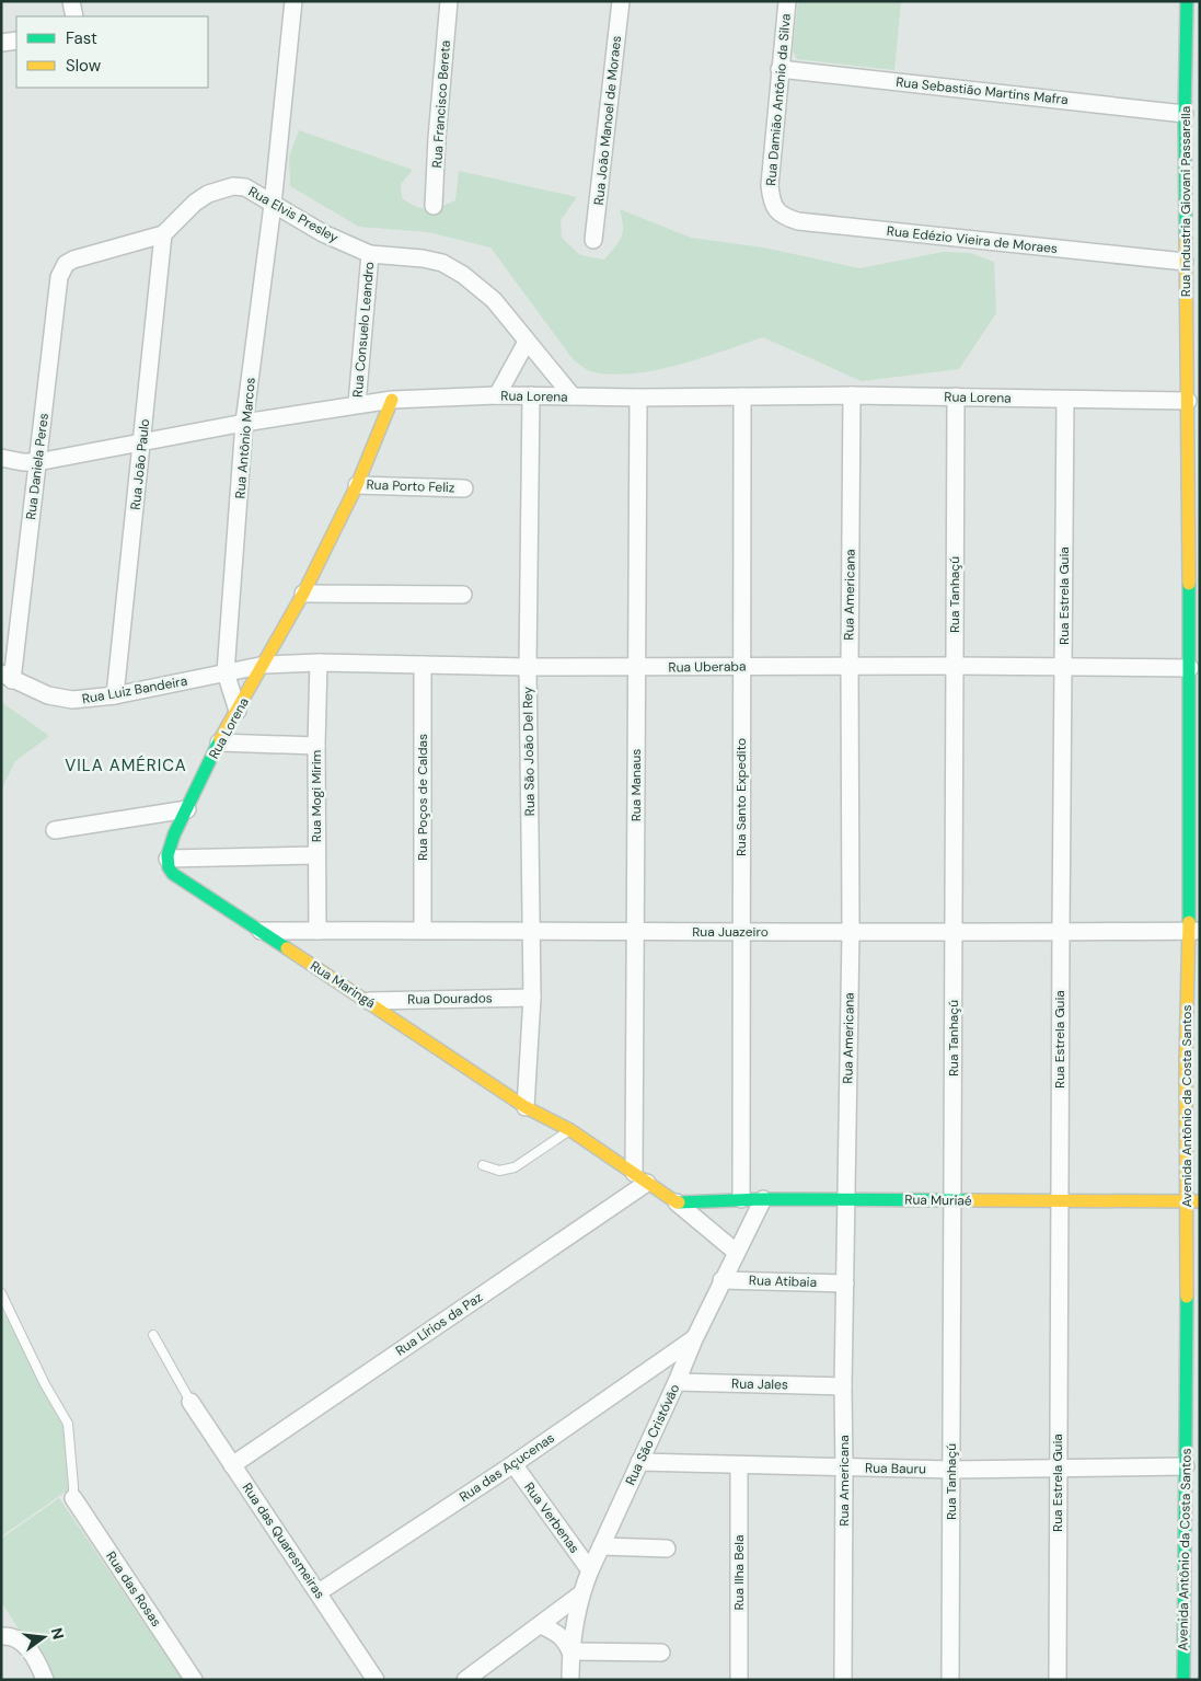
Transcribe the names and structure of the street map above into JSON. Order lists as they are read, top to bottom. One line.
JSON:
{"streets":{"street":["Rua Sebastião Martins Mafra","Rua Damião Antônio da Silva","Rua Francisco Bereta","Rua João Manoel de Moraes","Rua Industria Giovani Passarella","Rua Elvis Presley","Rua Edézio Vieira de Moraes","Rua Consuelo Leandro","Rua Lorena","Rua Antônio Marcos","Rua João Paulo","Rua Daniela Peres","Rua Porto Feliz","Rua Americana","Rua Tanhaçú","Rua Estrela Guia","Rua Uberaba","Rua Luiz Bandeira","Rua São João Del Rey","Rua Manaus","Rua Mogi Mirim","Rua Poços de Caldas","Rua Santo Expedito","Rua Juazeiro","Rua Maringá","Rua Dourados","Avenida Antônio da Costa Santos","Rua Muriaé","Rua Atibaia","Rua Lírios da Paz","Rua Jales","Rua São Cristóvão","Rua das Açucenas","Rua Bauru","Rua Verbenas","Rua das Quaresmeiras","Rua Ilha Bela","Rua das Rosas"]},"crossings":[["Rua Sebastião Martins Mafra","Rua Damião Antônio da Silva"],["Rua Sebastião Martins Mafra","Rua Industria Giovani Passarella"],["Rua Damião Antônio da Silva","Rua Edézio Vieira de Moraes"],["Rua Industria Giovani Passarella","Rua Edézio Vieira de Moraes"],["Rua Industria Giovani Passarella","Rua Lorena"],["Rua Industria Giovani Passarella","Avenida Antônio da Costa Santos"],["Rua Elvis Presley","Rua Consuelo Leandro"],["Rua Elvis Presley","Rua Lorena"],["Rua Elvis Presley","Rua Antônio Marcos"],["Rua Elvis Presley","Rua João Paulo"],["Rua Elvis Presley","Rua Daniela Peres"],["Rua Lorena","Rua Porto Feliz"],["Rua Lorena","Rua Americana"],["Rua Lorena","Rua Tanhaçú"],["Rua Lorena","Rua Estrela Guia"],["Rua Lorena","Rua Uberaba"],["Rua Lorena","Rua São João Del Rey"],["Rua Lorena","Rua Manaus"],["Rua Lorena","Rua Santo Expedito"],["Rua Lorena","Rua Maringá"],["Rua Lorena","Avenida Antônio da Costa Santos"],["Rua Antônio Marcos","Rua Uberaba"],["Rua Antônio Marcos","Rua Luiz Bandeira"],["Rua João Paulo","Rua Luiz Bandeira"],["Rua Daniela Peres","Rua Luiz Bandeira"],["Rua Americana","Rua Uberaba"],["Rua Americana","Rua Juazeiro"],["Rua Americana","Rua Muriaé"],["Rua Americana","Rua Atibaia"],["Rua Americana","Rua Jales"],["Rua Americana","Rua Bauru"],["Rua Tanhaçú","Rua Uberaba"],["Rua Tanhaçú","Rua Juazeiro"],["Rua Tanhaçú","Rua Muriaé"],["Rua Tanhaçú","Rua Bauru"],["Rua Estrela Guia","Rua Uberaba"],["Rua Estrela Guia","Rua Juazeiro"],["Rua Estrela Guia","Rua Muriaé"],["Rua Estrela Guia","Rua Bauru"],["Rua Uberaba","Rua Luiz Bandeira"],["Rua Uberaba","Rua São João Del Rey"],["Rua Uberaba","Rua Manaus"],["Rua Uberaba","Rua Mogi Mirim"],["Rua Uberaba","Rua Poços de Caldas"],["Rua Uberaba","Rua Santo Expedito"],["Rua Uberaba","Avenida Antônio da Costa Santos"],["Rua São João Del Rey","Rua Juazeiro"],["Rua São João Del Rey","Rua Maringá"],["Rua São João Del Rey","Rua Dourados"],["Rua Manaus","Rua Juazeiro"],["Rua Manaus","Rua Lírios da Paz"],["Rua Mogi Mirim","Rua Juazeiro"],["Rua Poços de Caldas","Rua Juazeiro"],["Rua Santo Expedito","Rua Juazeiro"],["Rua Santo Expedito","Rua Muriaé"],["Rua Juazeiro","Rua Maringá"],["Rua Juazeiro","Avenida Antônio da Costa Santos"],["Rua Maringá","Rua Dourados"],["Avenida Antônio da Costa Santos","Rua Muriaé"],["Avenida Antônio da Costa Santos","Rua Bauru"],["Rua Muriaé","Rua São Cristóvão"],["Rua Atibaia","Rua São Cristóvão"],["Rua Lírios da Paz","Rua das Quaresmeiras"],["Rua Jales","Rua São Cristóvão"],["Rua São Cristóvão","Rua das Açucenas"],["Rua São Cristóvão","Rua Bauru"],["Rua São Cristóvão","Rua Verbenas"],["Rua das Açucenas","Rua Verbenas"],["Rua das Açucenas","Rua das Quaresmeiras"],["Rua Bauru","Rua Ilha Bela"]],"districts":["VILA AMÉRICA"],"legend":["Fast","Slow"],"north":"right"}
